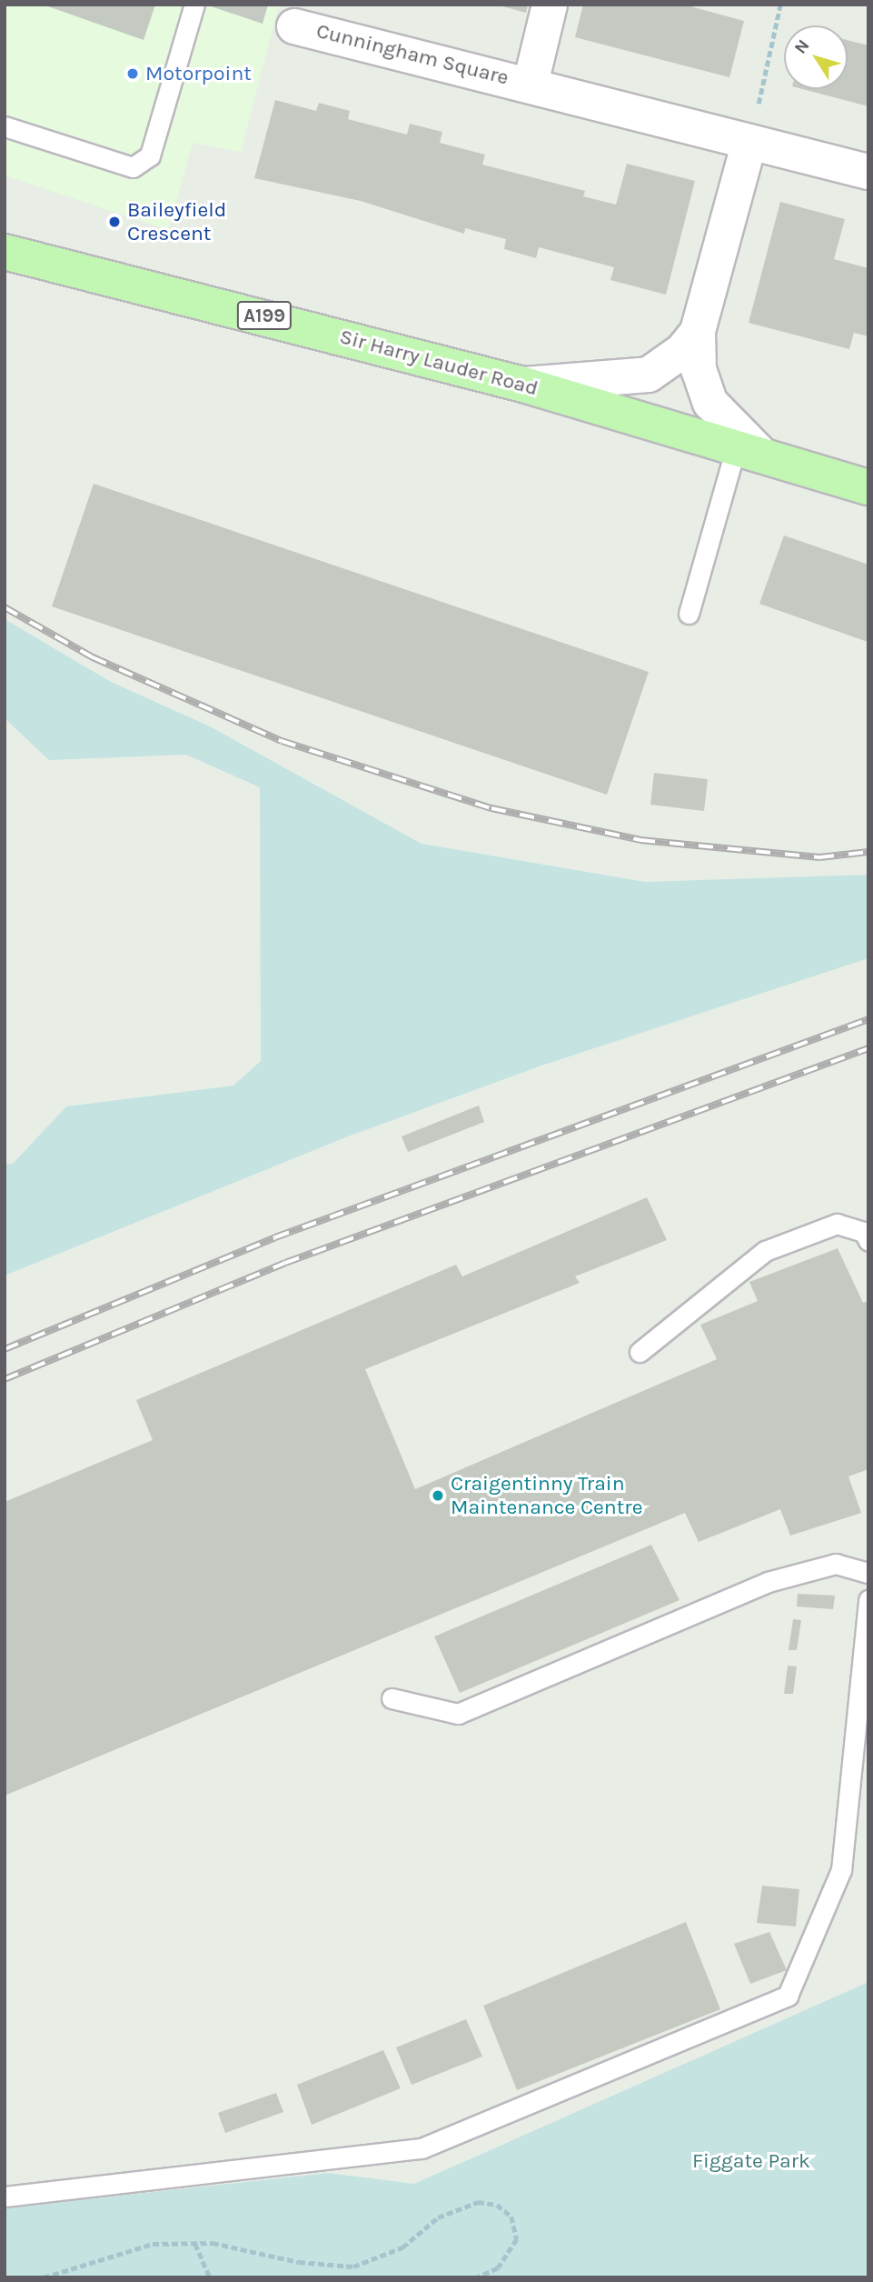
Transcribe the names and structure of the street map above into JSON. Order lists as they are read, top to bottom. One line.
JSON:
{"streets":{"main road":["A199","Sir Harry Lauder Road"],"street":["Cunningham Square"]},"parks":["Figgate Park"],"places":["Motorpoint","Baileyfield Crescent","Craigentinny Train Maintenance Centre"],"north":"top left"}
